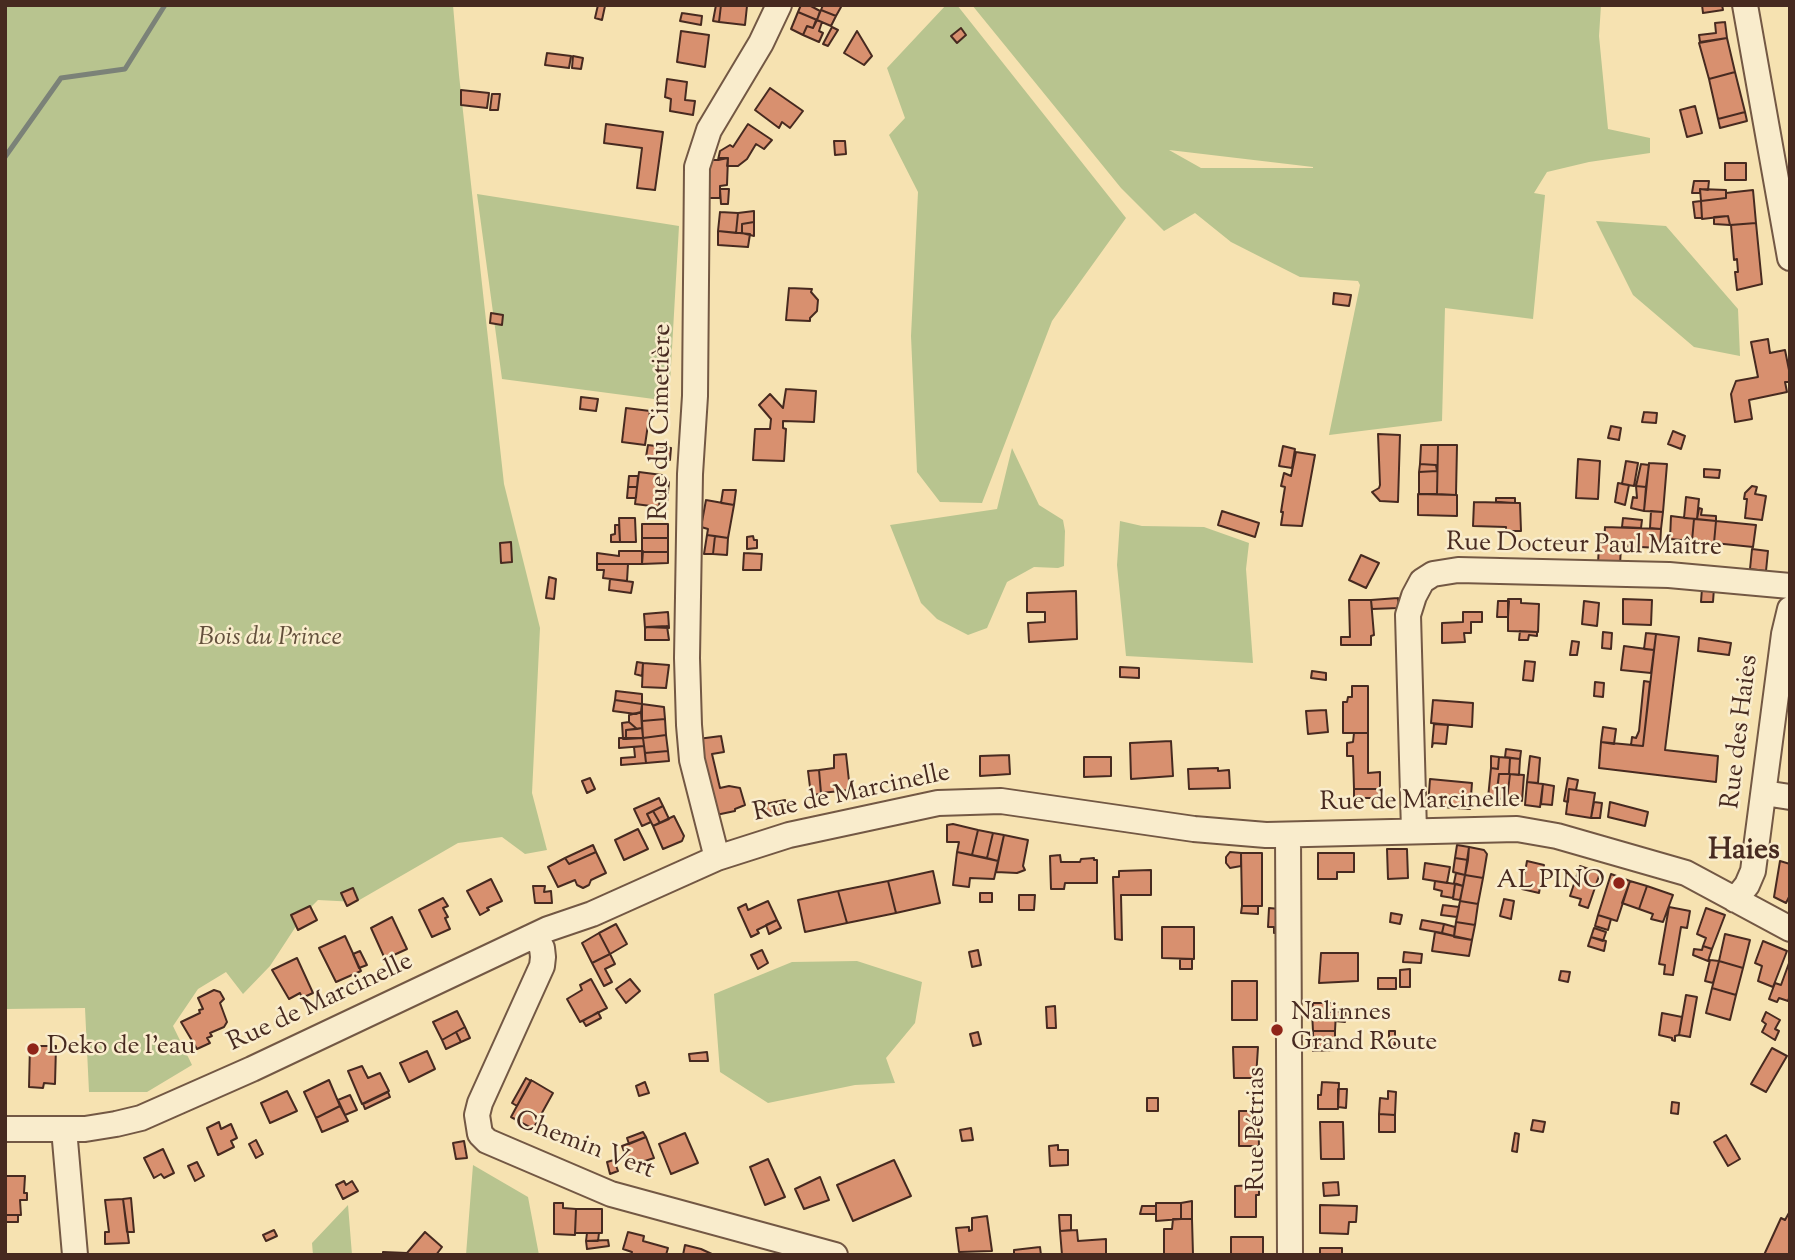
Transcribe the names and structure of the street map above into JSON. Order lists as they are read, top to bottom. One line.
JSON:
{"streets":{"street":["Rue du Cimetière","Rue Docteur Paul Maître","Rue des Haies","Rue de Marcinelle","Rue Pétrias","Chemin Vert"]},"crossings":[["Rue du Cimetière","Rue de Marcinelle"],["Rue Docteur Paul Maître","Rue de Marcinelle"],["Rue des Haies","Rue de Marcinelle"],["Rue de Marcinelle","Rue Pétrias"],["Rue de Marcinelle","Chemin Vert"]],"districts":["Haies"],"parks":["Bois du Prince"],"places":["AL PINO","Nalinnes Grand Route","Deko de l'eau"]}
